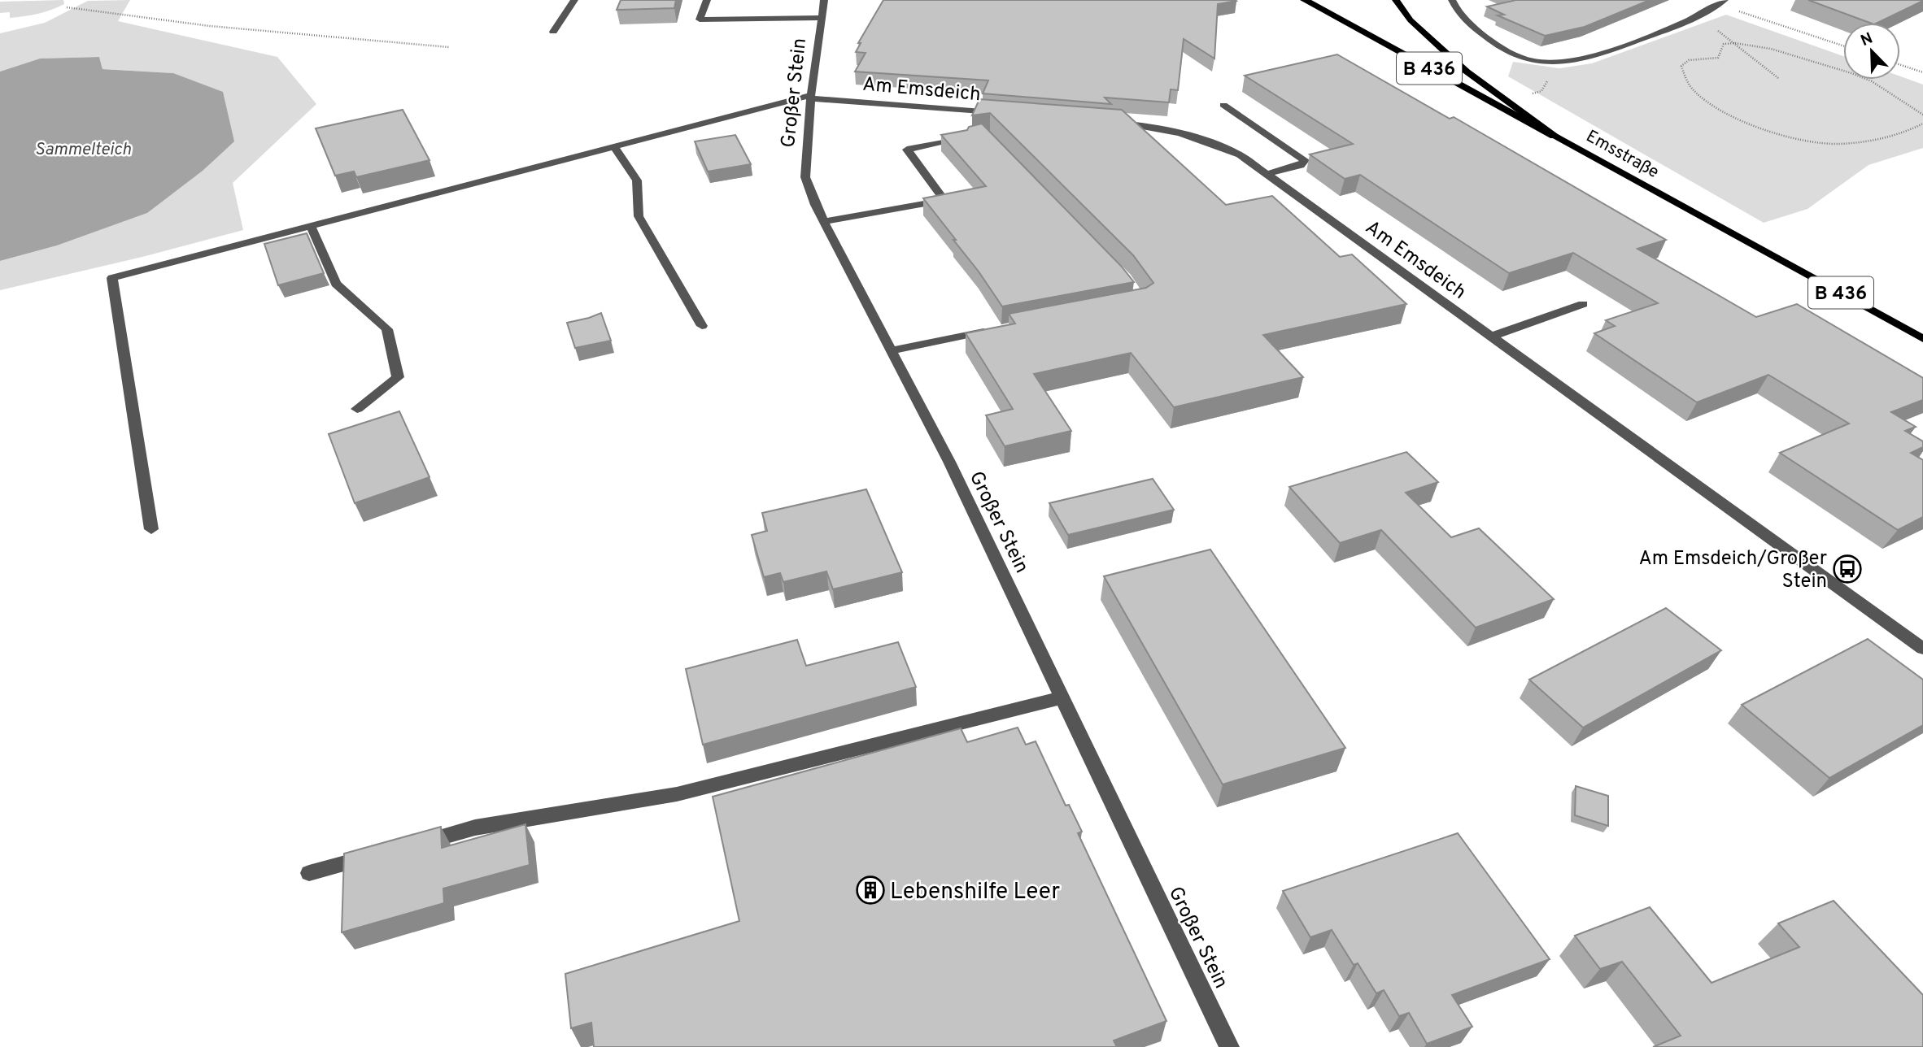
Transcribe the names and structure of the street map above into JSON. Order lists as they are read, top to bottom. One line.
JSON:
{"streets":{"highway":["B 436","Emsstraße"],"street":["Am Emsdeich","Großer Stein"]},"crossings":[["Am Emsdeich","Großer Stein"]],"water":["Sammelteich"],"places":{"bus stop":["Am Emsdeich/Großer Stein"],"building":["Lebenshilfe Leer"]},"north":"top left"}
